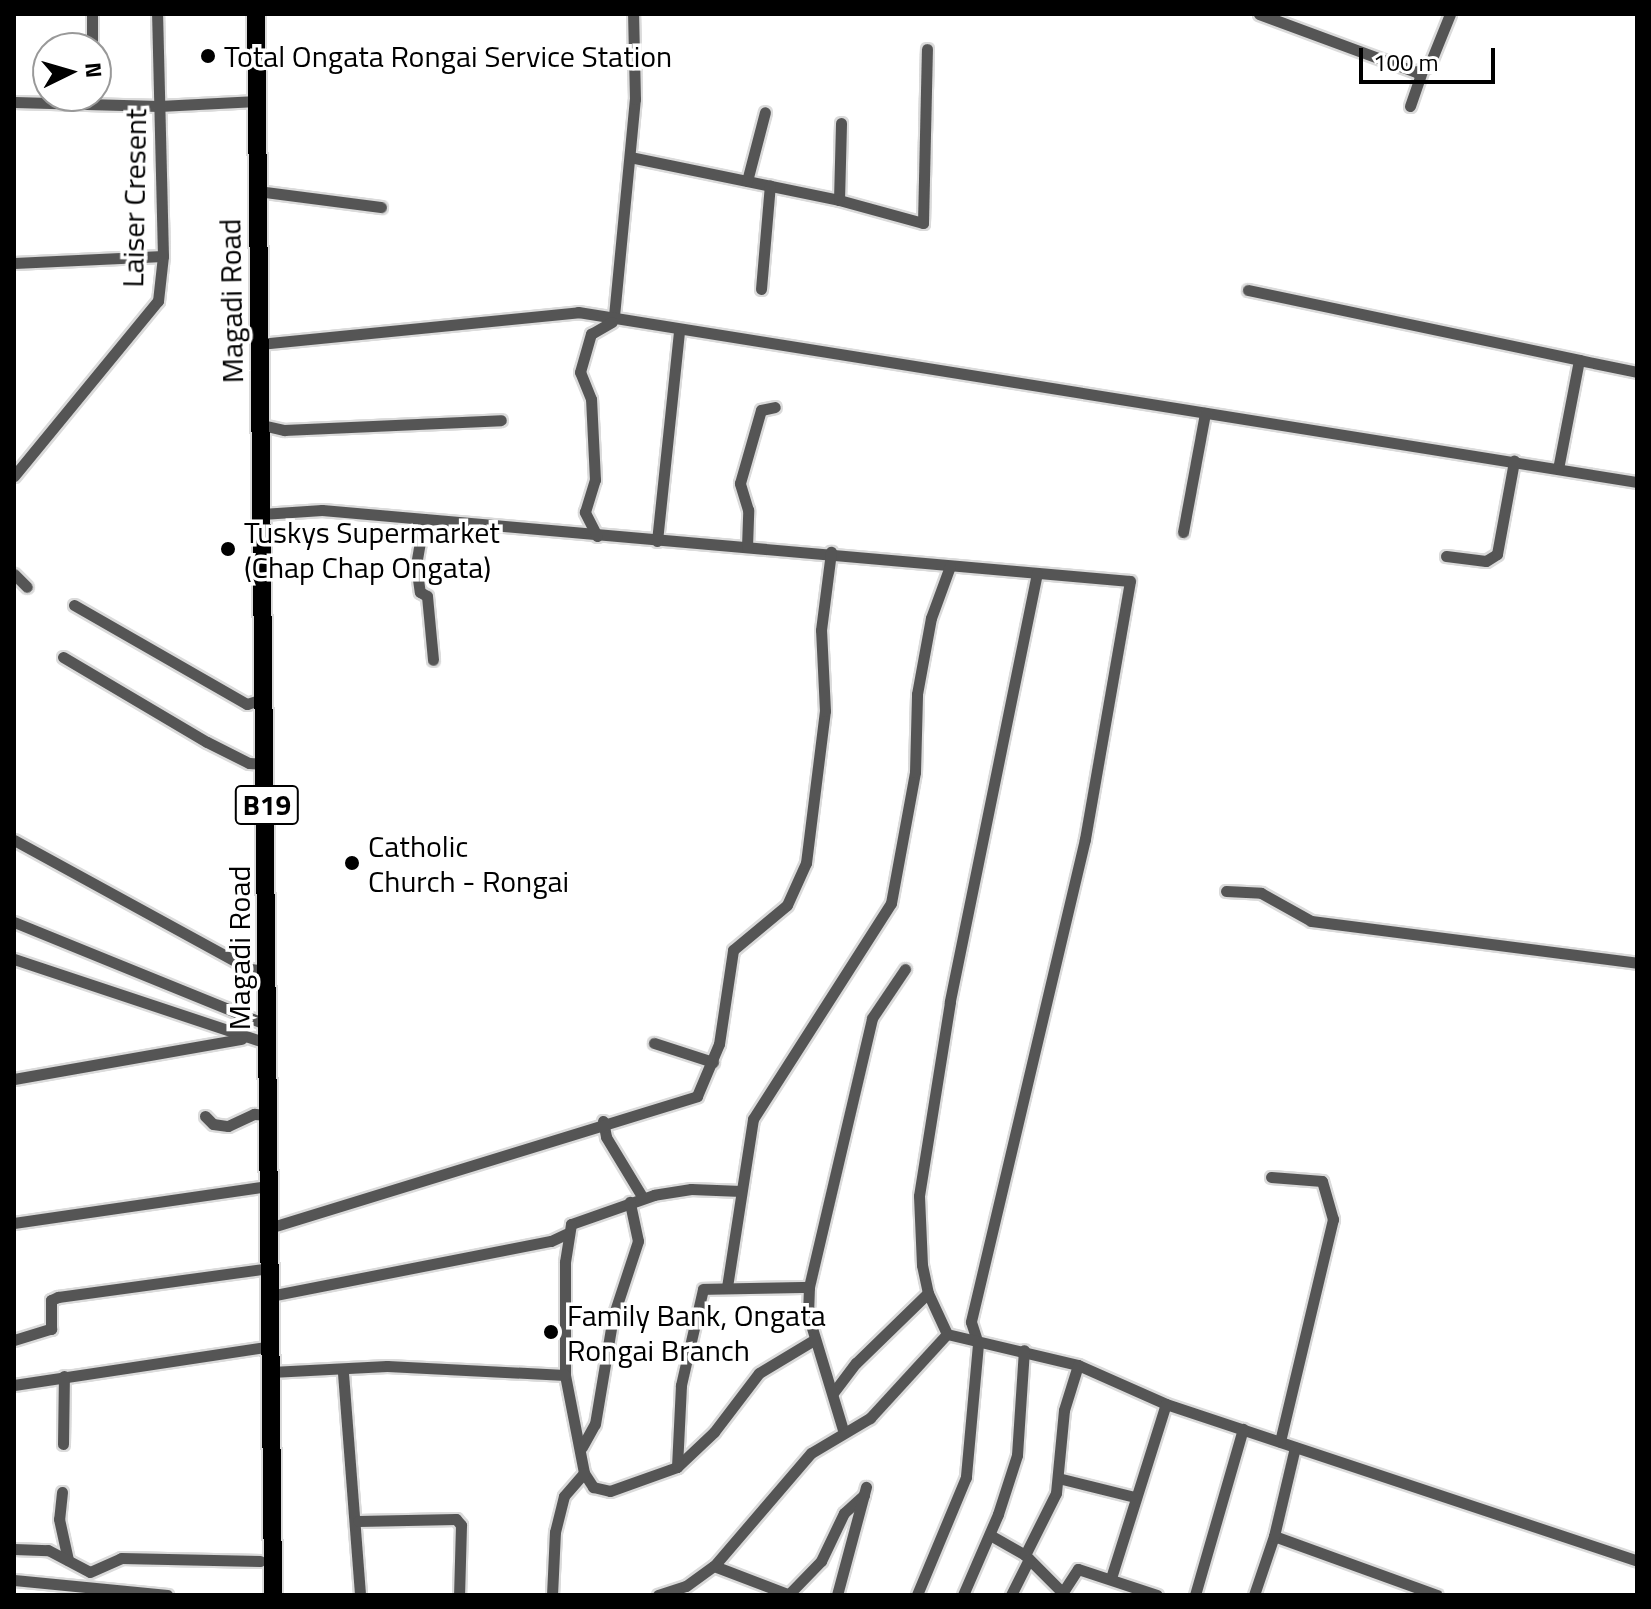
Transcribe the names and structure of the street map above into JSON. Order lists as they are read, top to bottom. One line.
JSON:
{"streets":{"highway":["Magadi Road","B19"],"street":["Laiser Cresent"]},"places":["Total Ongata Rongai Service Station","Tuskys Supermarket (Chap Chap Ongata)","Catholic Church - Rongai","Family Bank, Ongata Rongai Branch"],"scale_bar":"100 m","north":"right"}
